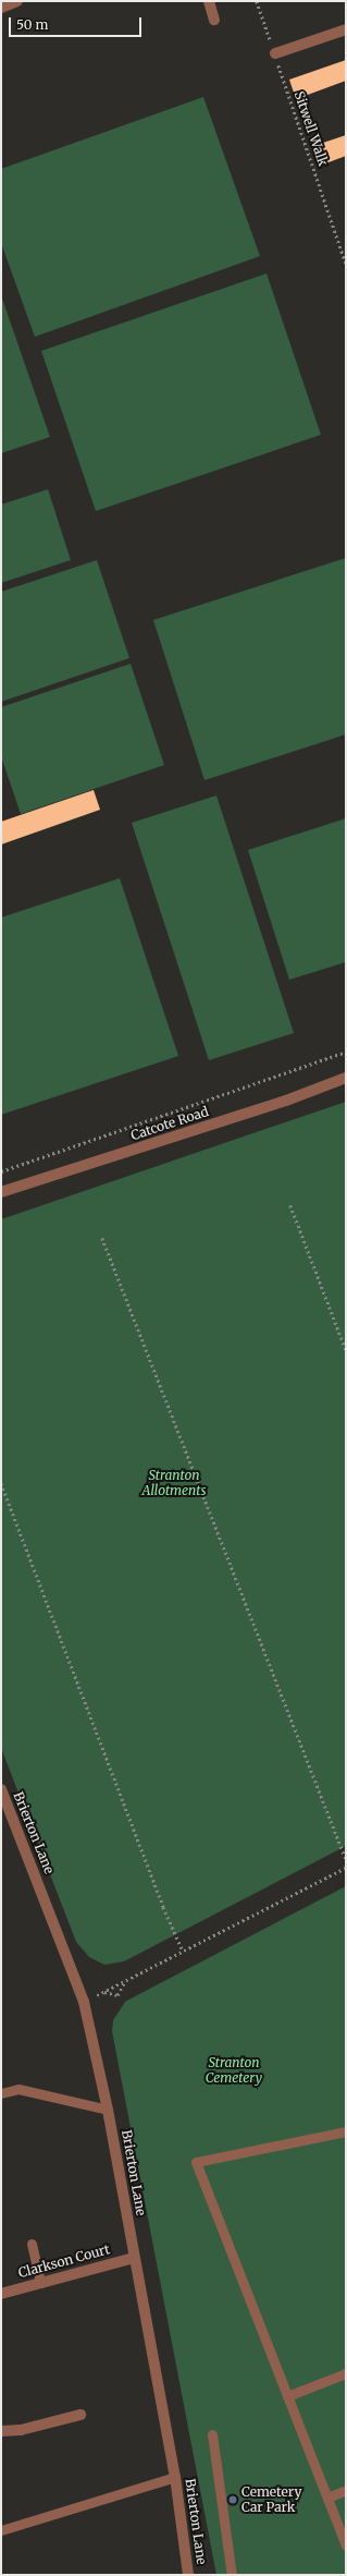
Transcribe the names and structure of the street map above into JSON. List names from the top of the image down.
{
  "streets": {
    "street": ["Catcote Road", "Brierton Lane", "Clarkson Court"],
    "path": ["Sitwell Walk"]
  },
  "crossings": [
    ["Brierton Lane", "Clarkson Court"]
  ],
  "parks": ["Stranton Allotments", "Stranton Cemetery"],
  "places": ["Cemetery Car Park"],
  "scale_bar": "50 m"
}
